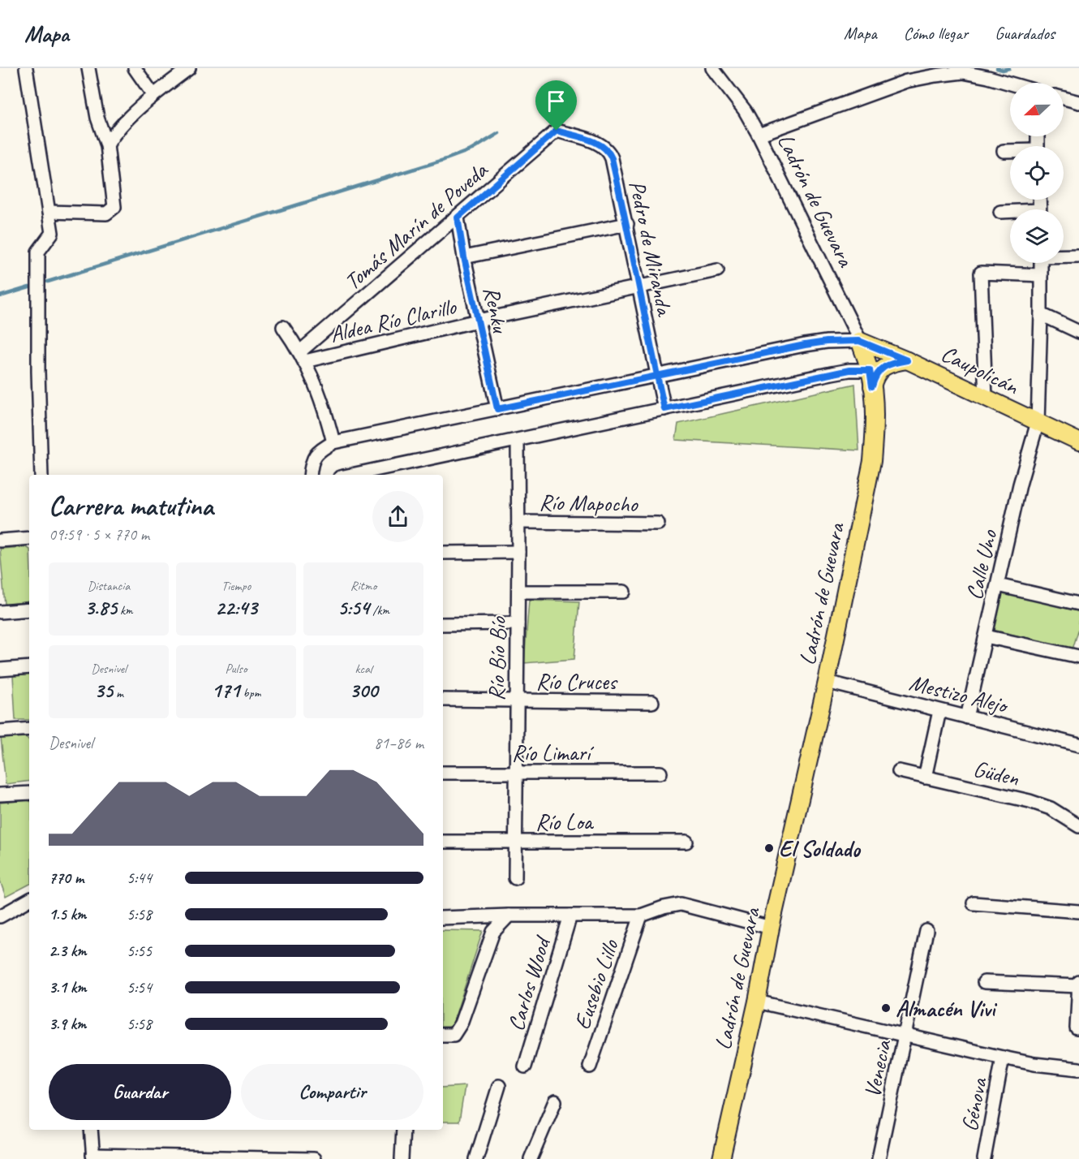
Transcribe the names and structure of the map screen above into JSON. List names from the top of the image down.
{
  "streets": {
    "main road": ["Ladrón de Guevara", "Caupolicán"],
    "street": [
      "Tomás Marín de Poveda",
      "Pedro de Miranda",
      "Renku",
      "Aldea Río Clarillo",
      "Río Mapocho",
      "Calle Uno",
      "Río Bío Bío",
      "Río Cruces",
      "Mestizo Alejo",
      "Río Limarí",
      "Güden",
      "Río Loa",
      "Carlos Wood",
      "Eusebio Lillo",
      "Venecia",
      "Génova"
    ]
  },
  "crossings": [
    ["Ladrón de Guevara", "Caupolicán"],
    ["Ladrón de Guevara", "Mestizo Alejo"],
    ["Tomás Marín de Poveda", "Pedro de Miranda"],
    ["Tomás Marín de Poveda", "Renku"],
    ["Tomás Marín de Poveda", "Aldea Río Clarillo"],
    ["Pedro de Miranda", "Aldea Río Clarillo"],
    ["Renku", "Aldea Río Clarillo"],
    ["Caupolicán", "Calle Uno"],
    ["Río Mapocho", "Río Bío Bío"],
    ["Calle Uno", "Mestizo Alejo"],
    ["Río Bío Bío", "Río Cruces"],
    ["Río Bío Bío", "Río Limarí"],
    ["Río Bío Bío", "Río Loa"]
  ],
  "places": ["El Soldado", "Almacén Vivi"],
  "north": "left",
  "page": {
    "header": "Mapa",
    "nav": ["Mapa", "Cómo llegar", "Guardados"],
    "heading": ["Carrera matutina", "09:59 · 5 × 770 m"],
    "stats": [
      ["Distancia", "3.85 km"],
      ["Tiempo", "22:43"],
      ["Ritmo", "5:54 /km"],
      ["Desnivel", "35 m"],
      ["Pulso", "171 bpm"],
      ["kcal", "300"]
    ],
    "chart": ["Desnivel", "81–86 m"],
    "list": [
      {
        "name": "770 m",
        "note": "5:44"
      },
      {
        "name": "1.5 km",
        "note": "5:58"
      },
      {
        "name": "2.3 km",
        "note": "5:55"
      },
      {
        "name": "3.1 km",
        "note": "5:54"
      },
      {
        "name": "3.9 km",
        "note": "5:58"
      }
    ],
    "buttons": ["Guardar", "Compartir"]
  }
}
